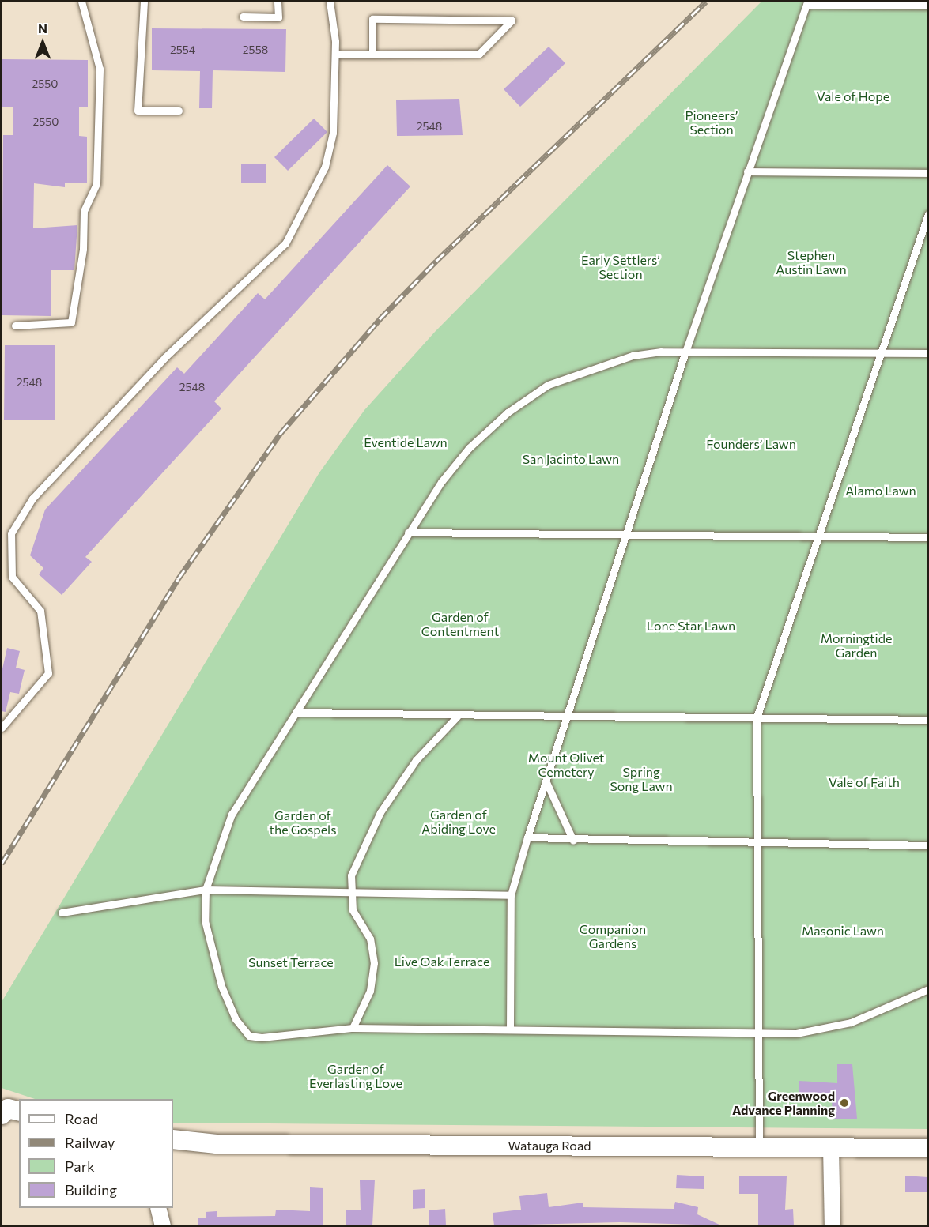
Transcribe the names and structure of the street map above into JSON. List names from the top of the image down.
{
  "streets": {
    "street": ["Watauga Road"]
  },
  "parks": [
    "Vale of Hope",
    "Pioneers’ Section",
    "Stephen Austin Lawn",
    "Early Settlers’ Section",
    "Eventide Lawn",
    "Founders’ Lawn",
    "San Jacinto Lawn",
    "Alamo Lawn",
    "Garden of Contentment",
    "Lone Star Lawn",
    "Morningtide Garden",
    "Mount Olivet Cemetery",
    "Spring Song Lawn",
    "Vale of Faith",
    "Garden of Abiding Love",
    "Garden of the Gospels",
    "Companion Gardens",
    "Masonic Lawn",
    "Live Oak Terrace",
    "Sunset Terrace",
    "Garden of Everlasting Love"
  ],
  "places": ["Greenwood Advance Planning"],
  "house_numbers": [
    "2554",
    "2558",
    "2550",
    "2550",
    "2548",
    "2548",
    "2548"
  ],
  "legend": [
    "Road",
    "Railway",
    "Park",
    "Building"
  ],
  "north": "top"
}
